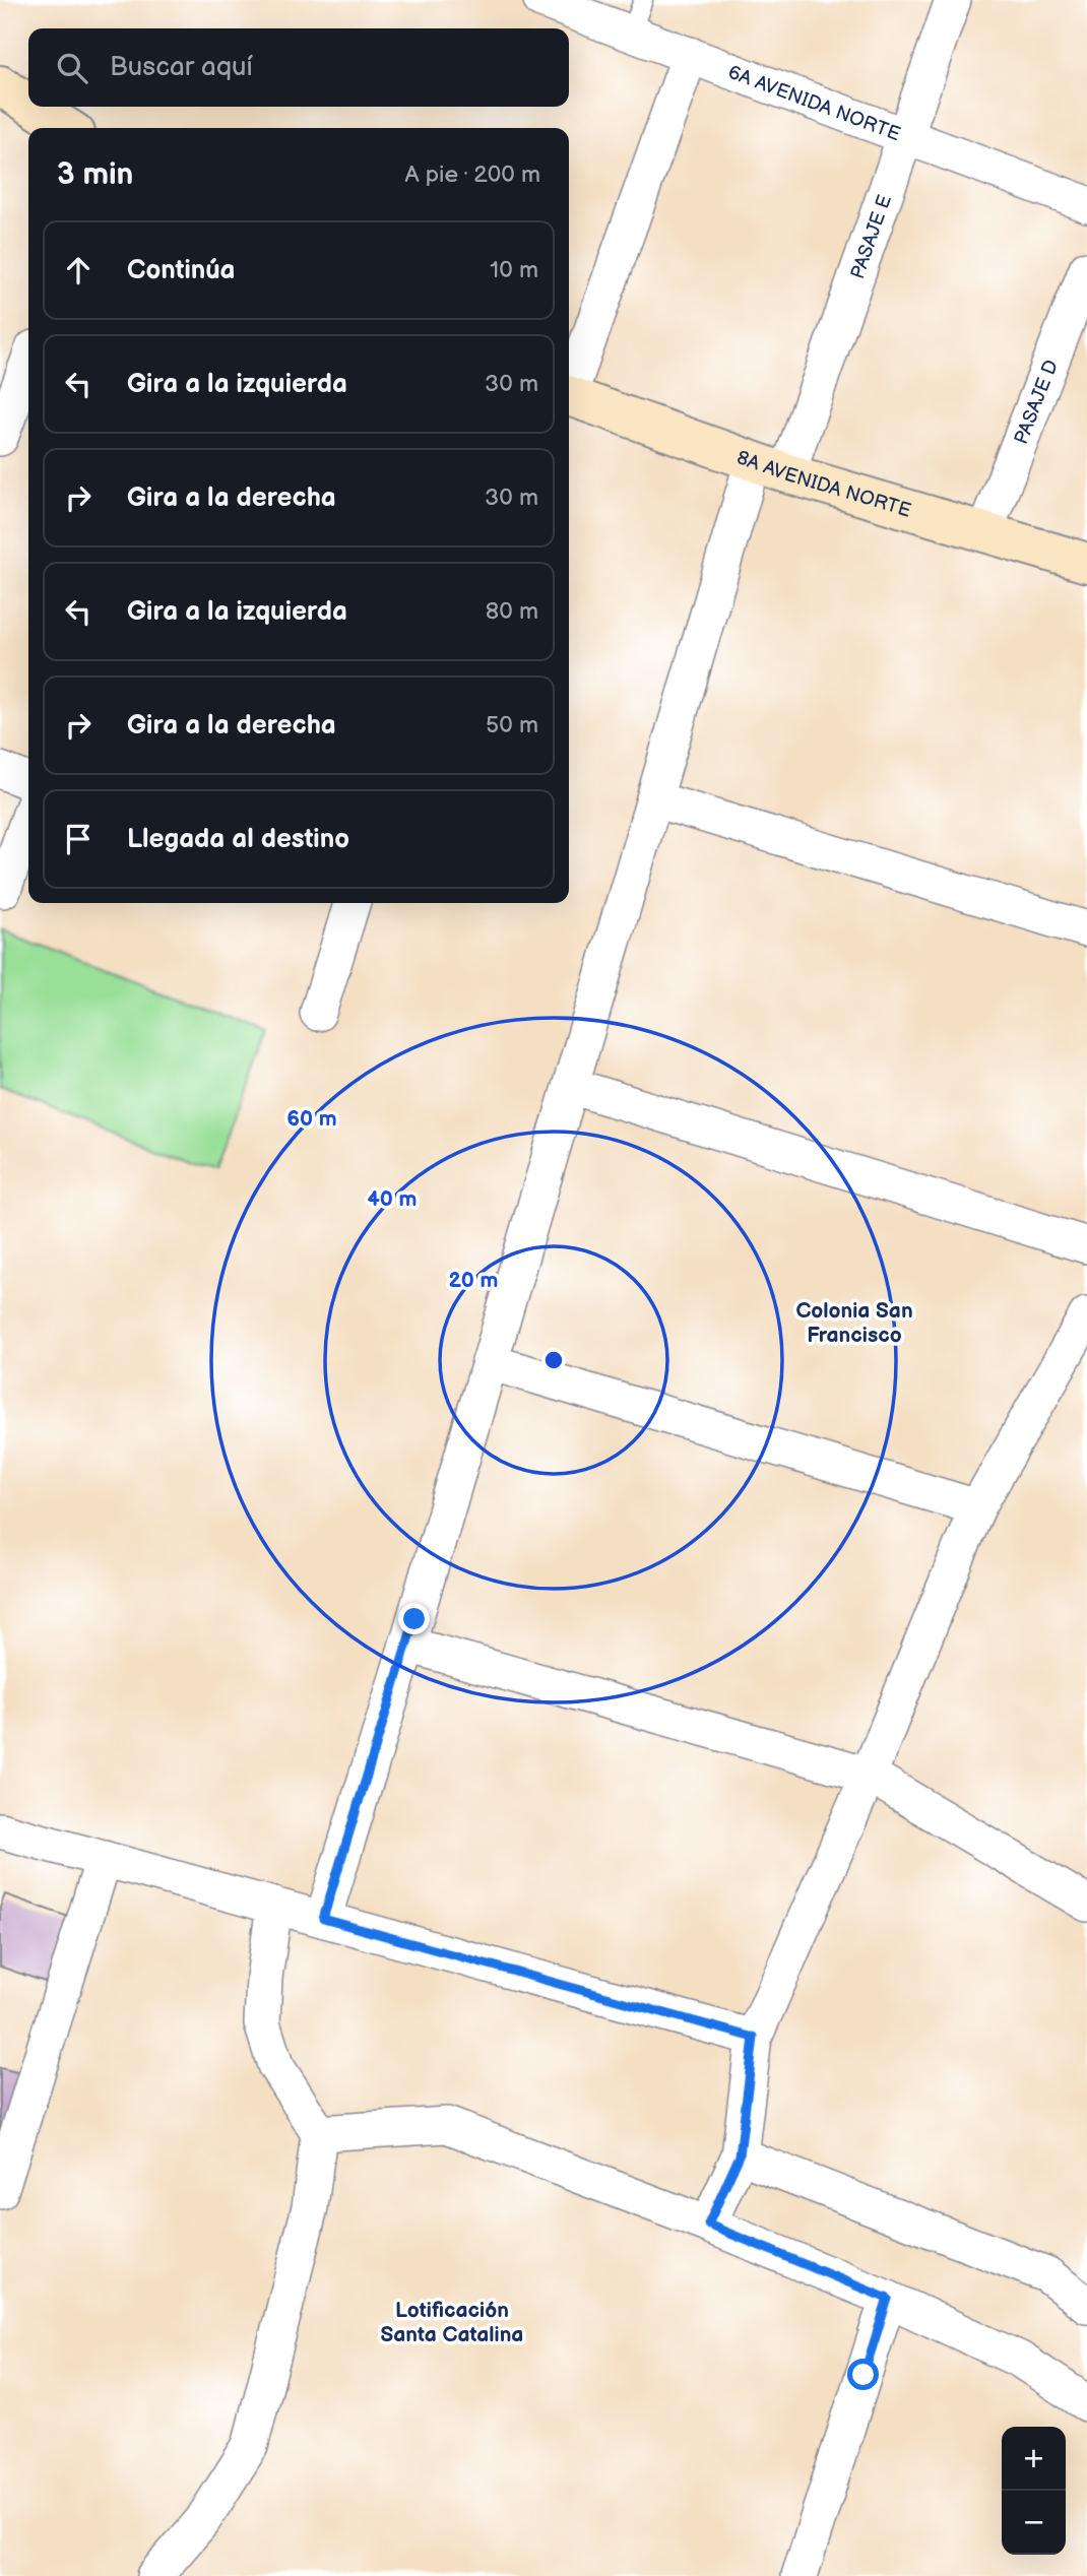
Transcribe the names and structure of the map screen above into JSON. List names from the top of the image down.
{
  "streets": {
    "street": [
      "6A AVENIDA NORTE",
      "PASAJE E",
      "PASAJE D",
      "8A AVENIDA NORTE"
    ]
  },
  "crossings": [
    ["6A AVENIDA NORTE", "PASAJE E"],
    ["PASAJE E", "8A AVENIDA NORTE"],
    ["PASAJE D", "8A AVENIDA NORTE"]
  ],
  "districts": ["Colonia San Francisco", "Lotificación Santa Catalina"],
  "page": {
    "search": "Buscar aquí",
    "heading": ["3 min", "A pie · 200 m"],
    "list": [
      ["Continúa", "10 m"],
      ["Gira a la izquierda", "30 m"],
      ["Gira a la derecha", "30 m"],
      ["Gira a la izquierda", "80 m"],
      ["Gira a la derecha", "50 m"],
      "Llegada al destino"
    ],
    "map_buttons": ["+", "−"]
  },
  "rings": ["60 m", "40 m", "20 m"]
}
